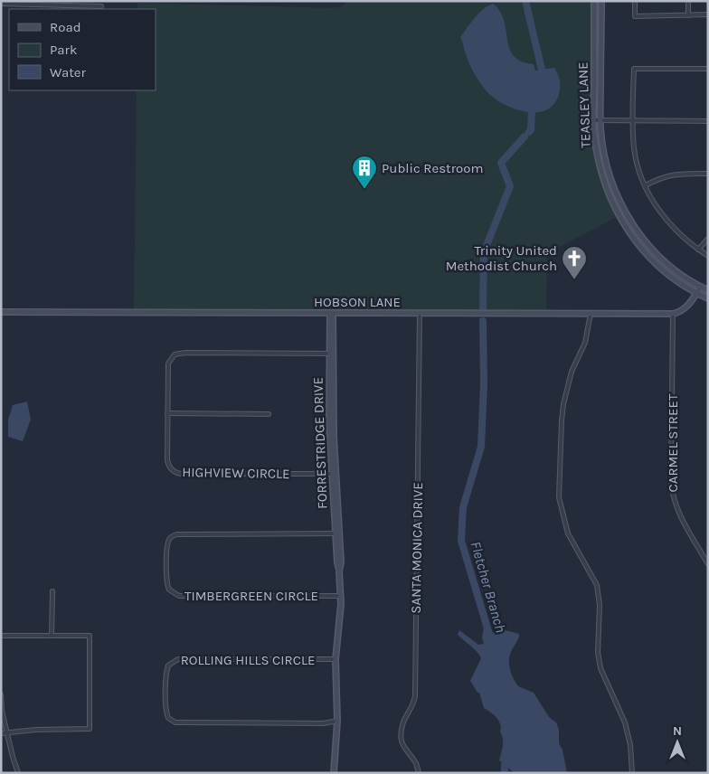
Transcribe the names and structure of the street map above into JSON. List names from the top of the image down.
{
  "streets": {
    "street": [
      "TEASLEY LANE",
      "HOBSON LANE",
      "FORRESTRIDGE DRIVE",
      "CARMEL STREET",
      "HIGHVIEW CIRCLE",
      "SANTA MONICA DRIVE",
      "TIMBERGREEN CIRCLE",
      "ROLLING HILLS CIRCLE"
    ]
  },
  "crossings": [
    ["HOBSON LANE", "FORRESTRIDGE DRIVE"],
    ["HOBSON LANE", "CARMEL STREET"],
    ["HOBSON LANE", "SANTA MONICA DRIVE"],
    ["FORRESTRIDGE DRIVE", "HIGHVIEW CIRCLE"],
    ["FORRESTRIDGE DRIVE", "TIMBERGREEN CIRCLE"],
    ["FORRESTRIDGE DRIVE", "ROLLING HILLS CIRCLE"]
  ],
  "water": ["Fletcher Branch"],
  "places": {
    "building": ["Public Restroom"],
    "church": ["Trinity United Methodist Church"]
  },
  "legend": ["Road", "Park", "Water"],
  "north": "top"
}
